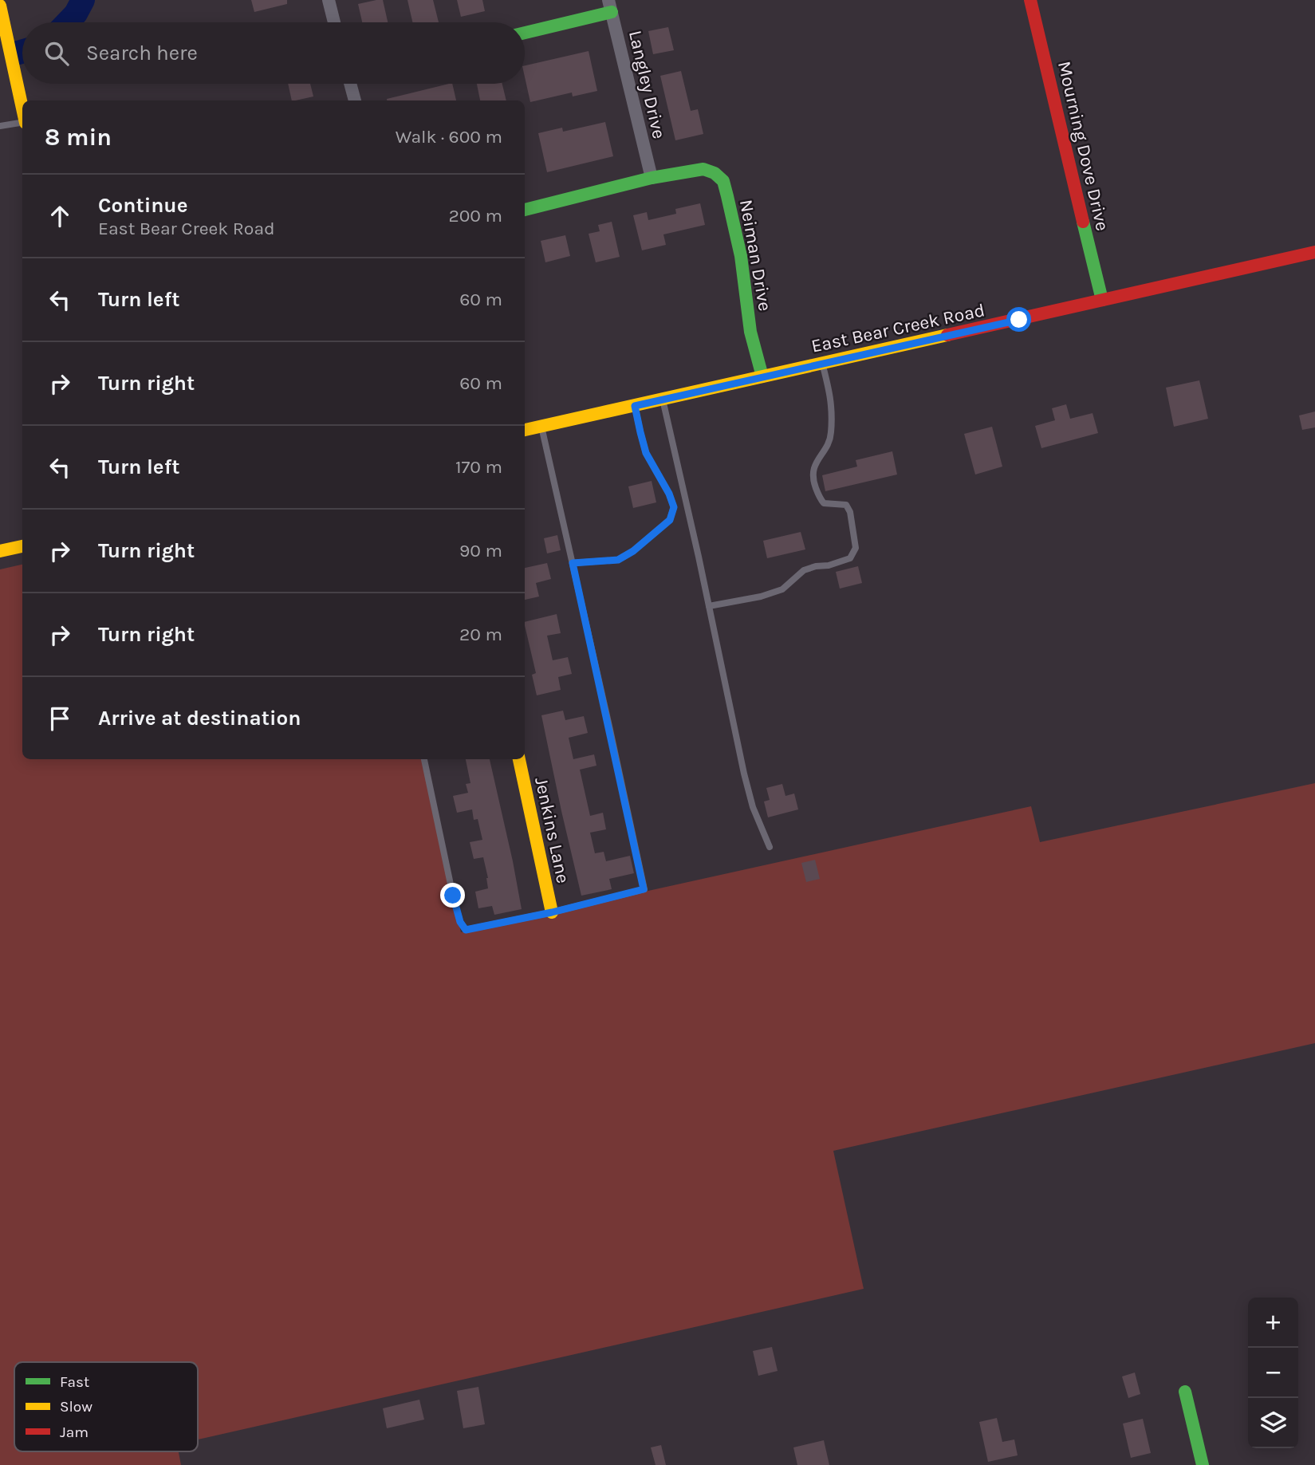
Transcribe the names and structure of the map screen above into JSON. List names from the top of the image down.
{
  "streets": {
    "street": [
      "Langley Drive",
      "Mourning Dove Drive",
      "Neiman Drive",
      "East Bear Creek Road",
      "Jenkins Lane"
    ]
  },
  "crossings": [
    ["Langley Drive", "Neiman Drive"],
    ["Mourning Dove Drive", "East Bear Creek Road"],
    ["Neiman Drive", "East Bear Creek Road"]
  ],
  "legend": ["Fast", "Slow", "Jam"],
  "page": {
    "search": "Search here",
    "heading": ["8 min", "Walk · 600 m"],
    "list": [
      ["Continue", "East Bear Creek Road", "200 m"],
      ["Turn left", "60 m"],
      ["Turn right", "60 m"],
      ["Turn left", "170 m"],
      ["Turn right", "90 m"],
      ["Turn right", "20 m"],
      "Arrive at destination"
    ],
    "map_buttons": ["+", "−"]
  }
}
